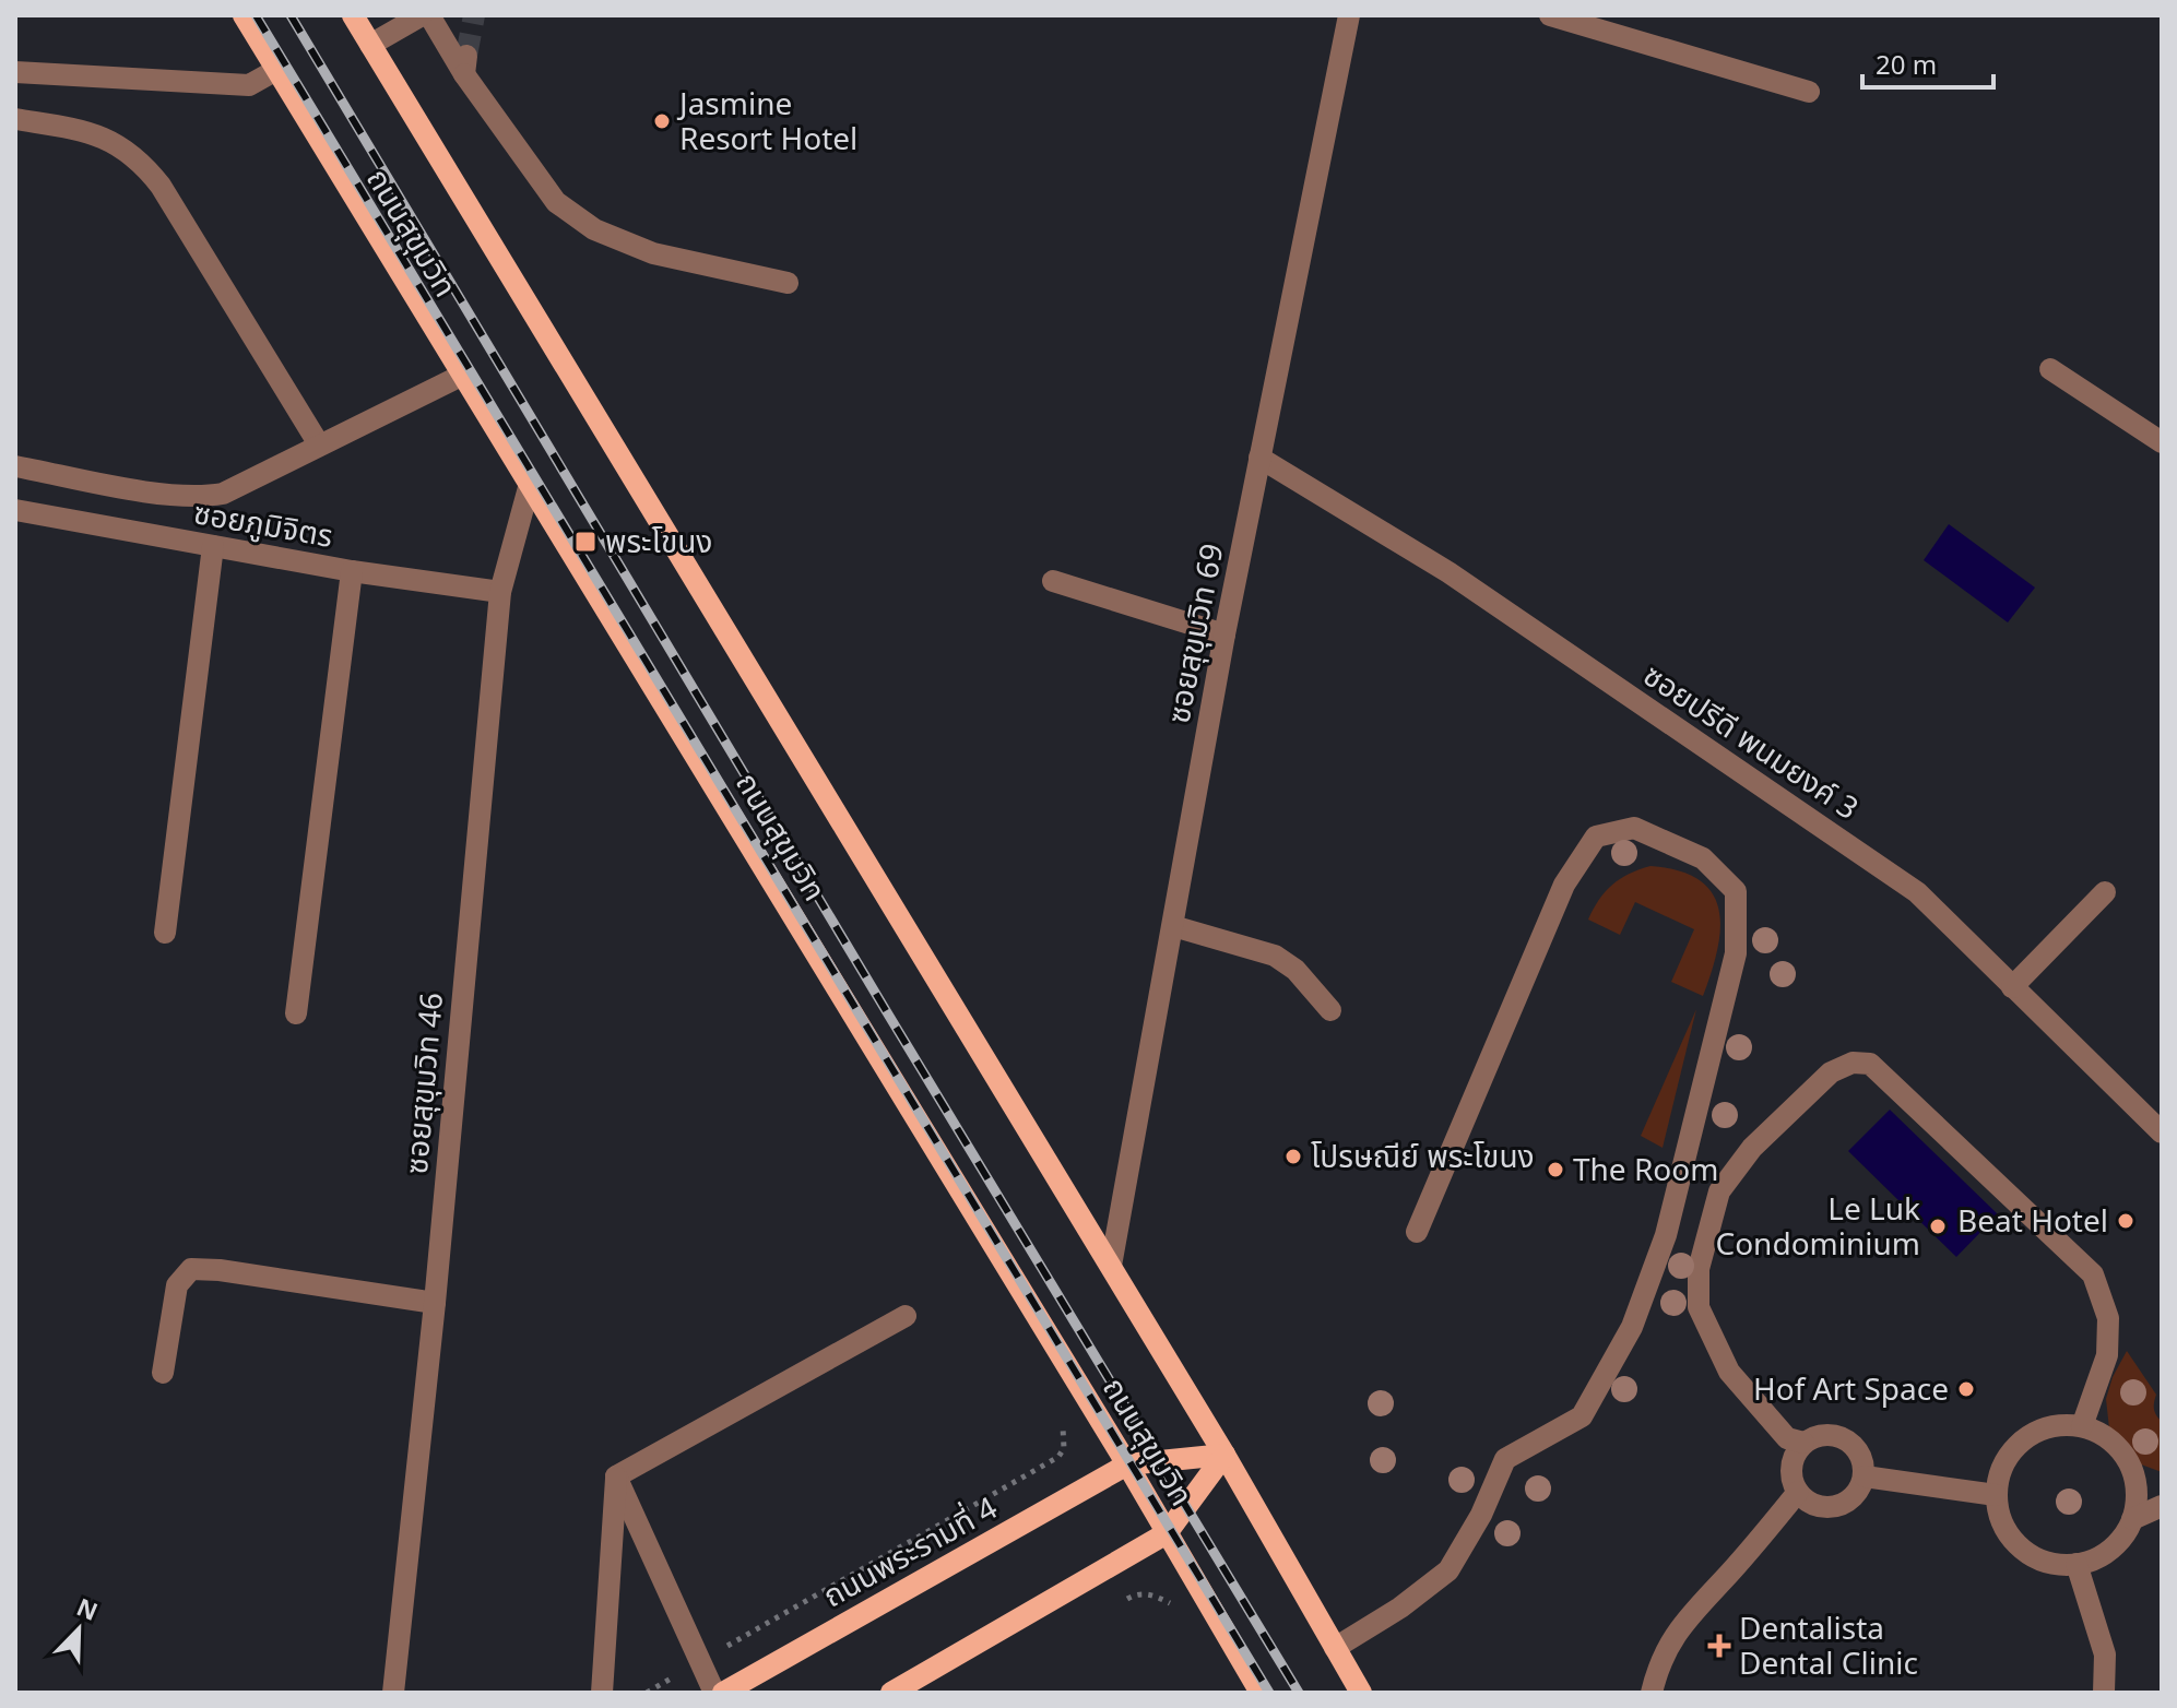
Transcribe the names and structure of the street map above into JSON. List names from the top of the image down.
{
  "streets": {
    "main road": ["ถนนสุขุมวิท", "ถนนพระรามที่ 4"],
    "street": [
      "ซอยภูมิจิตร",
      "ซอยสุขุมวิท 69",
      "ซอยปรีดี พนมยงค์ 3",
      "ซอยสุขุมวิท 46"
    ]
  },
  "crossings": [
    ["ถนนสุขุมวิท", "ซอยสุขุมวิท 69"],
    ["ถนนสุขุมวิท", "ซอยสุขุมวิท 46"],
    ["ถนนสุขุมวิท", "ถนนพระรามที่ 4"],
    ["ซอยภูมิจิตร", "ซอยสุขุมวิท 46"],
    ["ซอยสุขุมวิท 69", "ซอยปรีดี พนมยงค์ 3"]
  ],
  "places": {
    "other": [
      "Jasmine Resort Hotel",
      "โปรษณีย์ พระโขนง",
      "The Room",
      "Beat Hotel",
      "Le Luk Condominium",
      "Hof Art Space"
    ],
    "transit": ["พระโขนง"],
    "health": ["Dentalista Dental Clinic"]
  },
  "scale_bar": "20 m",
  "north": "top right"
}
